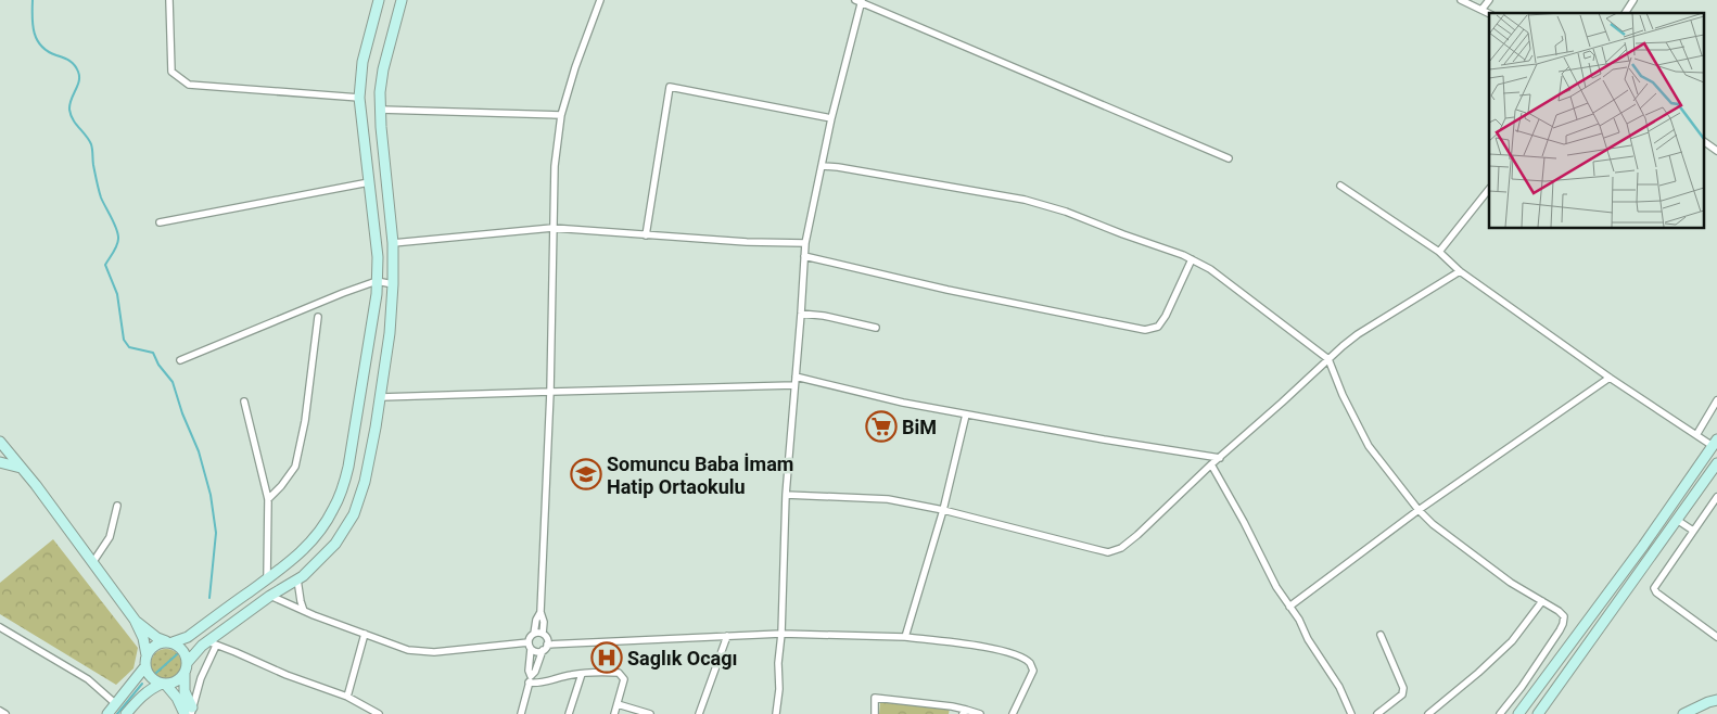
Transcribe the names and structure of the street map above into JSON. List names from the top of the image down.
{
  "places": {
    "supermarket": ["BiM"],
    "school or university": ["Somuncu Baba İmam Hatip Ortaokulu"],
    "hospital": ["Saglık Ocagı"]
  }
}
